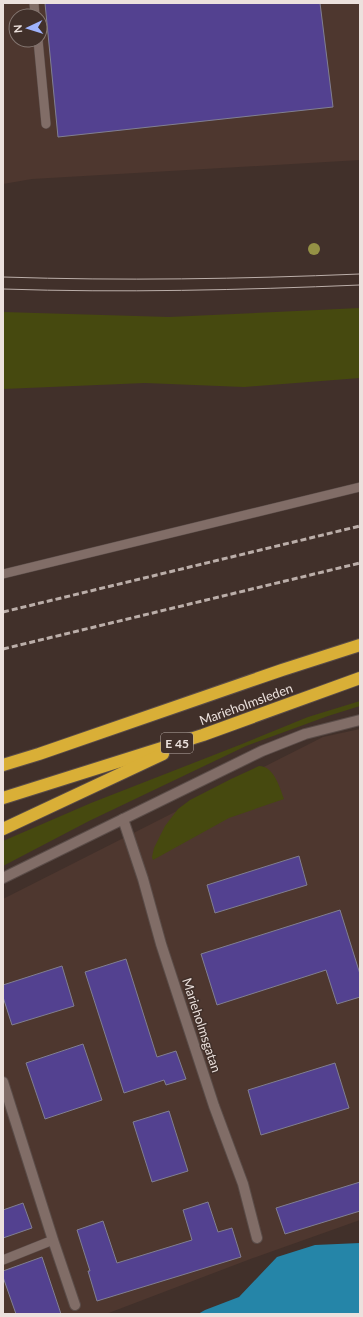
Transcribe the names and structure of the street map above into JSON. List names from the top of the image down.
{
  "streets": {
    "highway": ["Marieholmsleden", "E 45"],
    "street": ["Marieholmsgatan"]
  },
  "north": "left"
}
